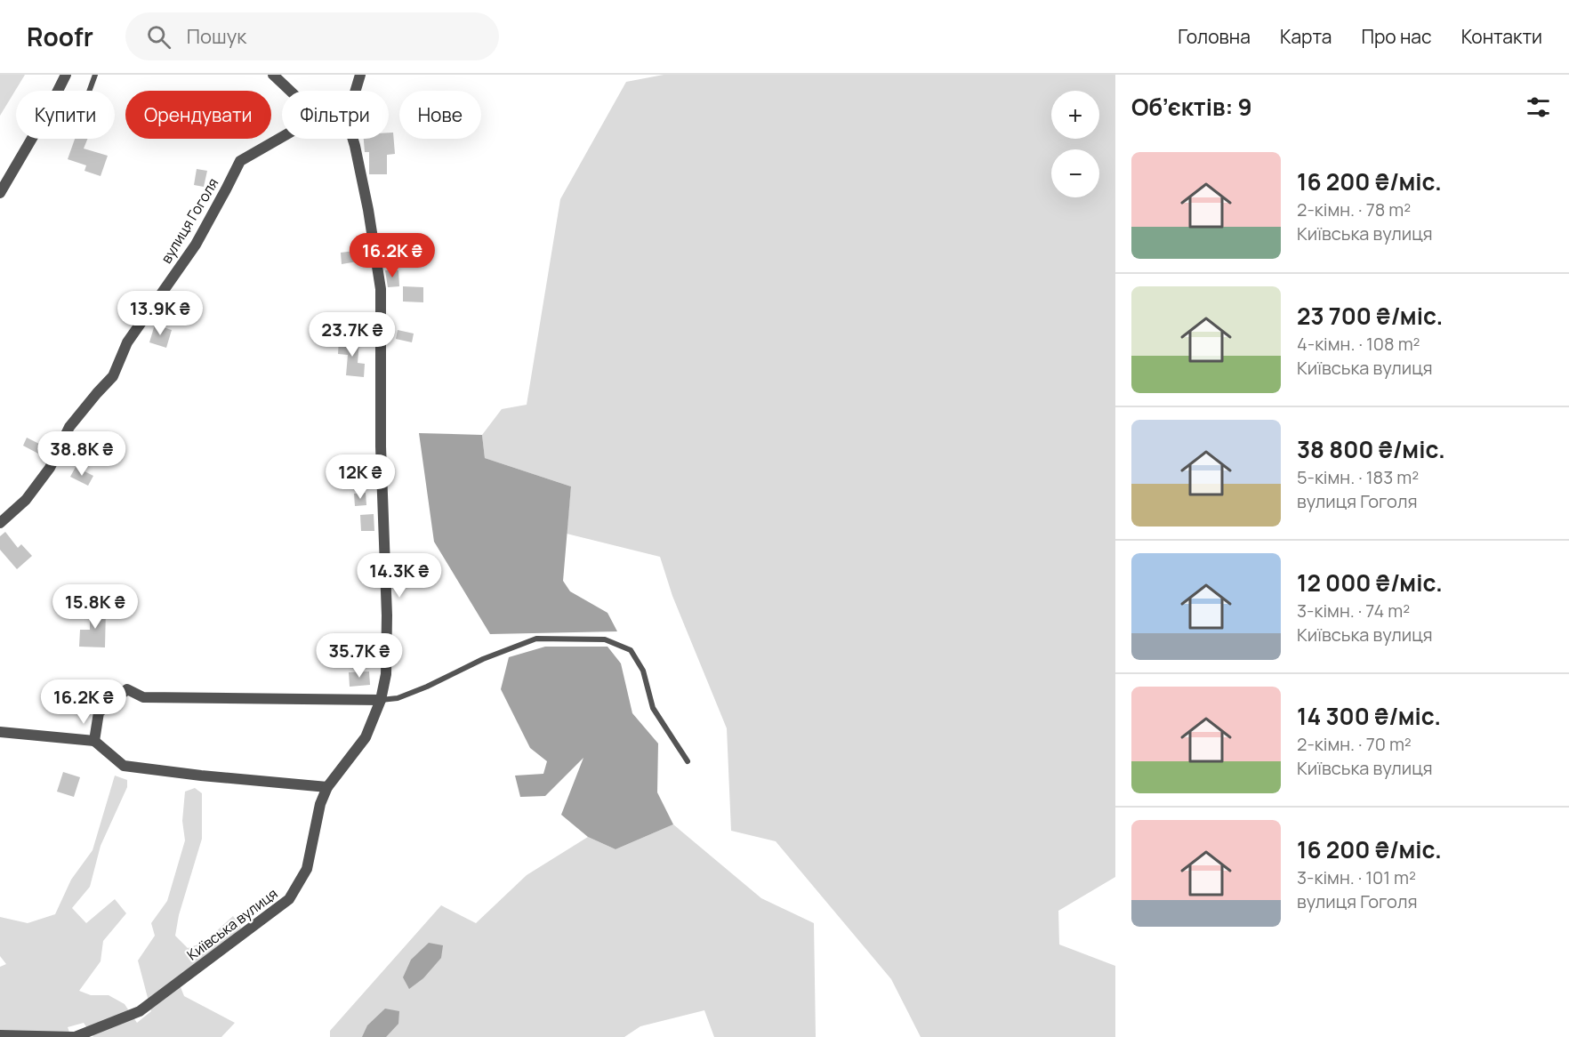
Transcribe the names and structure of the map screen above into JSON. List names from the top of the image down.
{
  "streets": {
    "street": ["вулиця Гоголя", "Київська вулиця"]
  },
  "page": {
    "header": "Roofr",
    "search": "Пошук",
    "nav": [
      "Головна",
      "Карта",
      "Про нас",
      "Контакти"
    ],
    "heading": "Об’єктів: 9",
    "map_buttons": ["+", "−"],
    "chip": [
      "Купити",
      "Орендувати",
      "Фільтри",
      "Нове"
    ],
    "list": [
      {
        "name": "16 200 ₴/міс.",
        "note": "2-кімн. · 78 m² · Київська вулиця"
      },
      {
        "name": "23 700 ₴/міс.",
        "note": "4-кімн. · 108 m² · Київська вулиця"
      },
      {
        "name": "38 800 ₴/міс.",
        "note": "5-кімн. · 183 m² · вулиця Гоголя"
      },
      {
        "name": "12 000 ₴/міс.",
        "note": "3-кімн. · 74 m² · Київська вулиця"
      },
      {
        "name": "14 300 ₴/міс.",
        "note": "2-кімн. · 70 m² · Київська вулиця"
      },
      {
        "name": "16 200 ₴/міс.",
        "note": "3-кімн. · 101 m² · вулиця Гоголя"
      }
    ],
    "price": [
      "16.2K ₴",
      "13.9K ₴",
      "23.7K ₴",
      "38.8K ₴",
      "12K ₴",
      "14.3K ₴",
      "15.8K ₴",
      "35.7K ₴",
      "16.2K ₴"
    ]
  }
}
